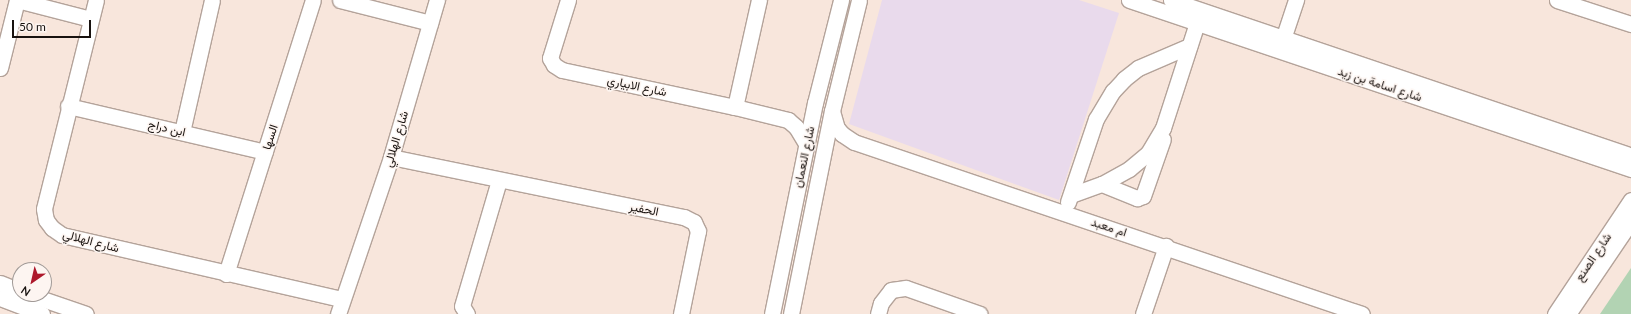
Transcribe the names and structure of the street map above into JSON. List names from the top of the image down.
{
  "streets": {
    "street": [
      "شارع اسامة بن زيد",
      "شارع الابياري",
      "ابن دراج",
      "السها",
      "شارع الهلالي",
      "شارع النعمان",
      "الحفير",
      "ام معبد",
      "شارع الصنع"
    ]
  },
  "crossings": [
    ["ابن دراج", "السها"],
    ["ابن دراج", "شارع الهلالي"],
    ["السها", "شارع الهلالي"],
    ["شارع الهلالي", "الحفير"],
    ["شارع النعمان", "ام معبد"]
  ],
  "scale_bar": "50 m",
  "north": "bottom left"
}
